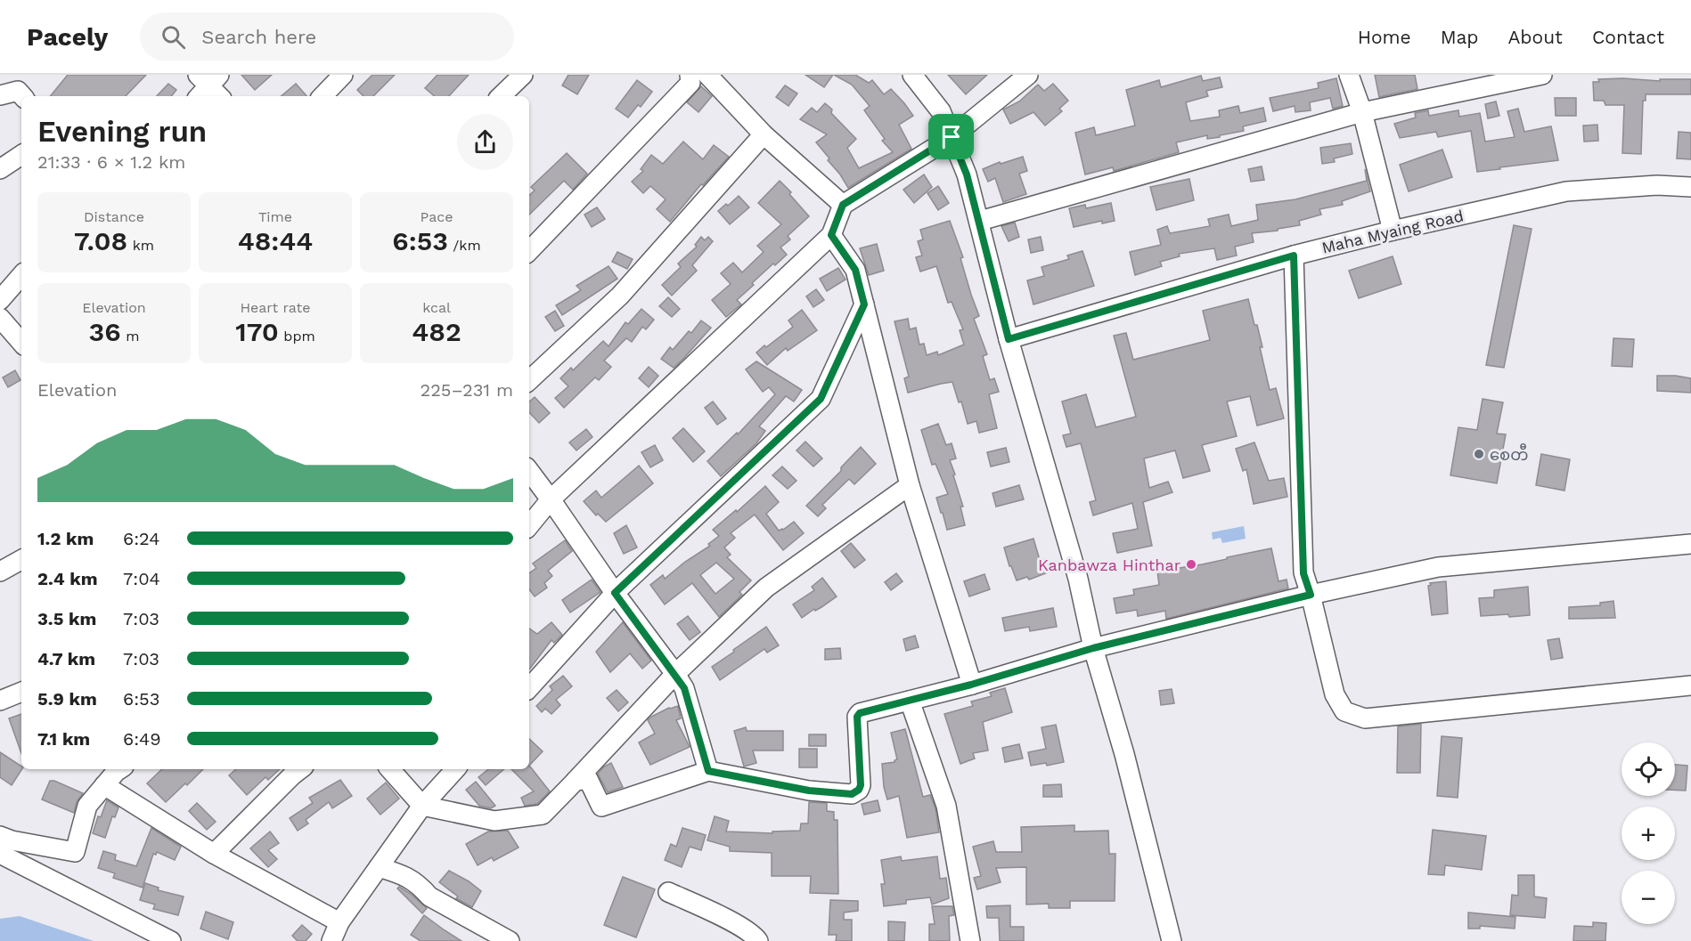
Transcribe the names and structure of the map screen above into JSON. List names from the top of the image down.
{
  "streets": {
    "street": ["Maha Myaing Road"]
  },
  "places": ["စေတီ", "Kanbawza Hinthar"],
  "page": {
    "header": "Pacely",
    "search": "Search here",
    "nav": [
      "Home",
      "Map",
      "About",
      "Contact"
    ],
    "heading": ["Evening run", "21:33 · 6 × 1.2 km"],
    "stats": [
      ["Distance", "7.08 km"],
      ["Time", "48:44"],
      ["Pace", "6:53 /km"],
      ["Elevation", "36 m"],
      ["Heart rate", "170 bpm"],
      ["kcal", "482"]
    ],
    "chart": ["Elevation", "225–231 m"],
    "list": [
      {
        "name": "1.2 km",
        "note": "6:24"
      },
      {
        "name": "2.4 km",
        "note": "7:04"
      },
      {
        "name": "3.5 km",
        "note": "7:03"
      },
      {
        "name": "4.7 km",
        "note": "7:03"
      },
      {
        "name": "5.9 km",
        "note": "6:53"
      },
      {
        "name": "7.1 km",
        "note": "6:49"
      }
    ],
    "map_buttons": ["+", "−"]
  }
}
